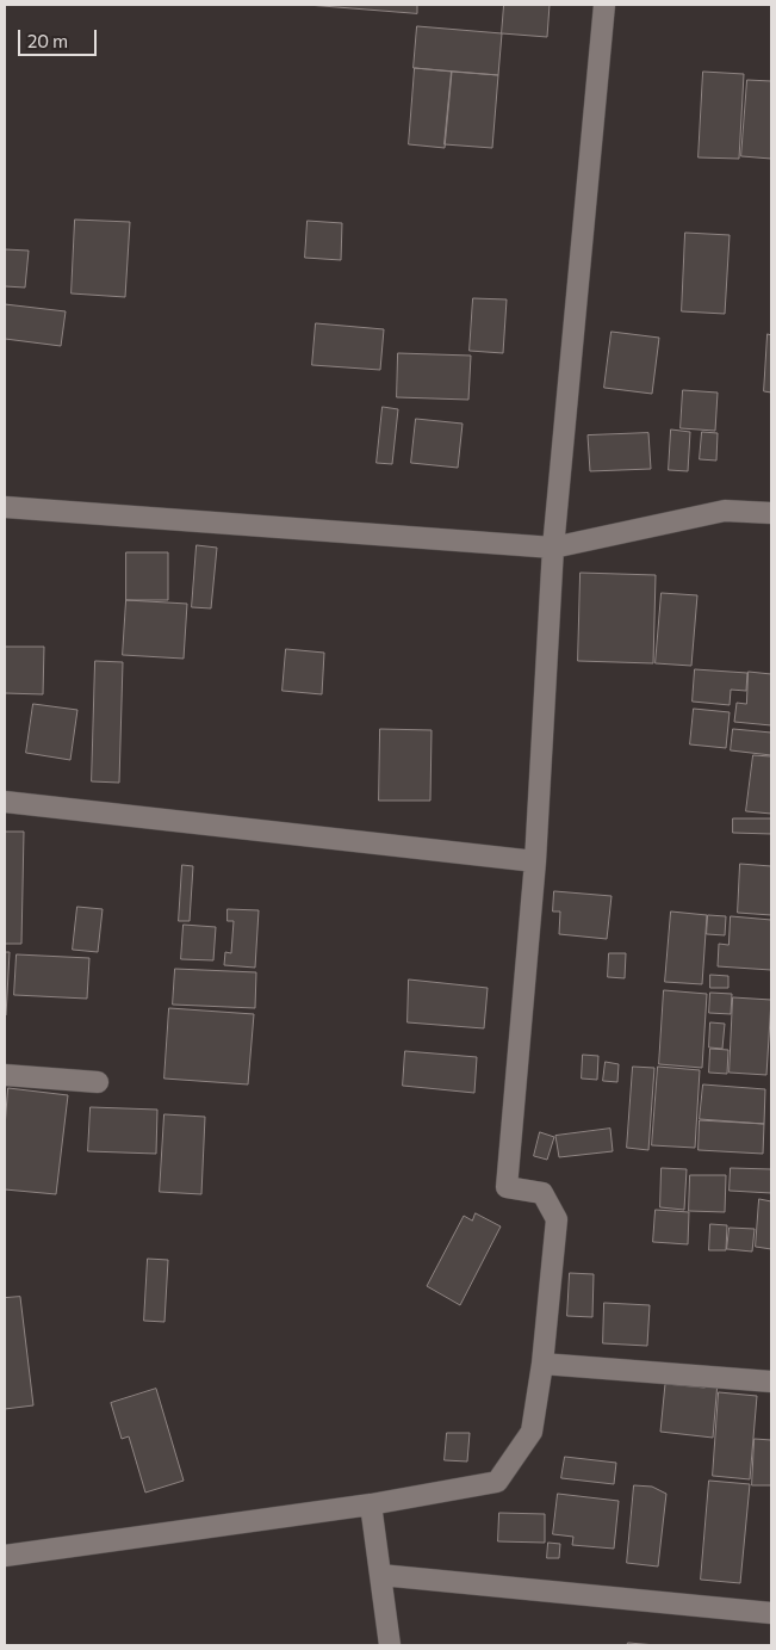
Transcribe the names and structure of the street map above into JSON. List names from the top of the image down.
{
  "scale_bar": "20 m"
}
